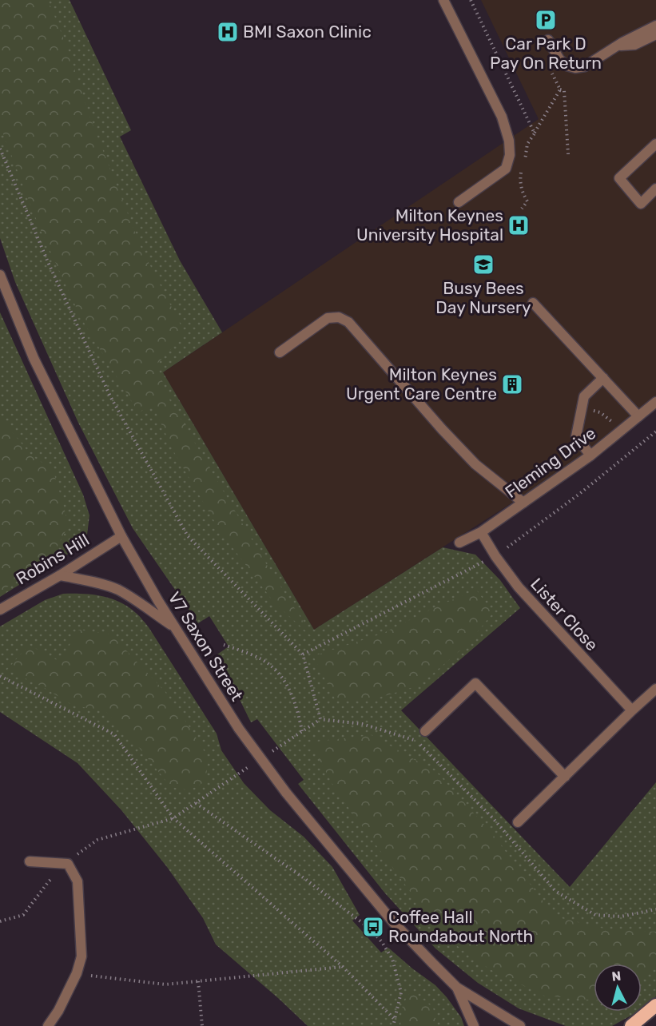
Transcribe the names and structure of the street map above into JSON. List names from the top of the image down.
{
  "streets": {
    "street": [
      "Fleming Drive",
      "Robins Hill",
      "Lister Close",
      "V7 Saxon Street"
    ]
  },
  "crossings": [
    ["Fleming Drive", "Lister Close"],
    ["Robins Hill", "V7 Saxon Street"]
  ],
  "places": {
    "parking": ["Car Park D Pay On Return"],
    "hospital": ["BMI Saxon Clinic", "Milton Keynes University Hospital"],
    "school or university": ["Busy Bees Day Nursery"],
    "building": ["Milton Keynes Urgent Care Centre"],
    "bus stop": ["Coffee Hall Roundabout North"]
  },
  "north": "top"
}
